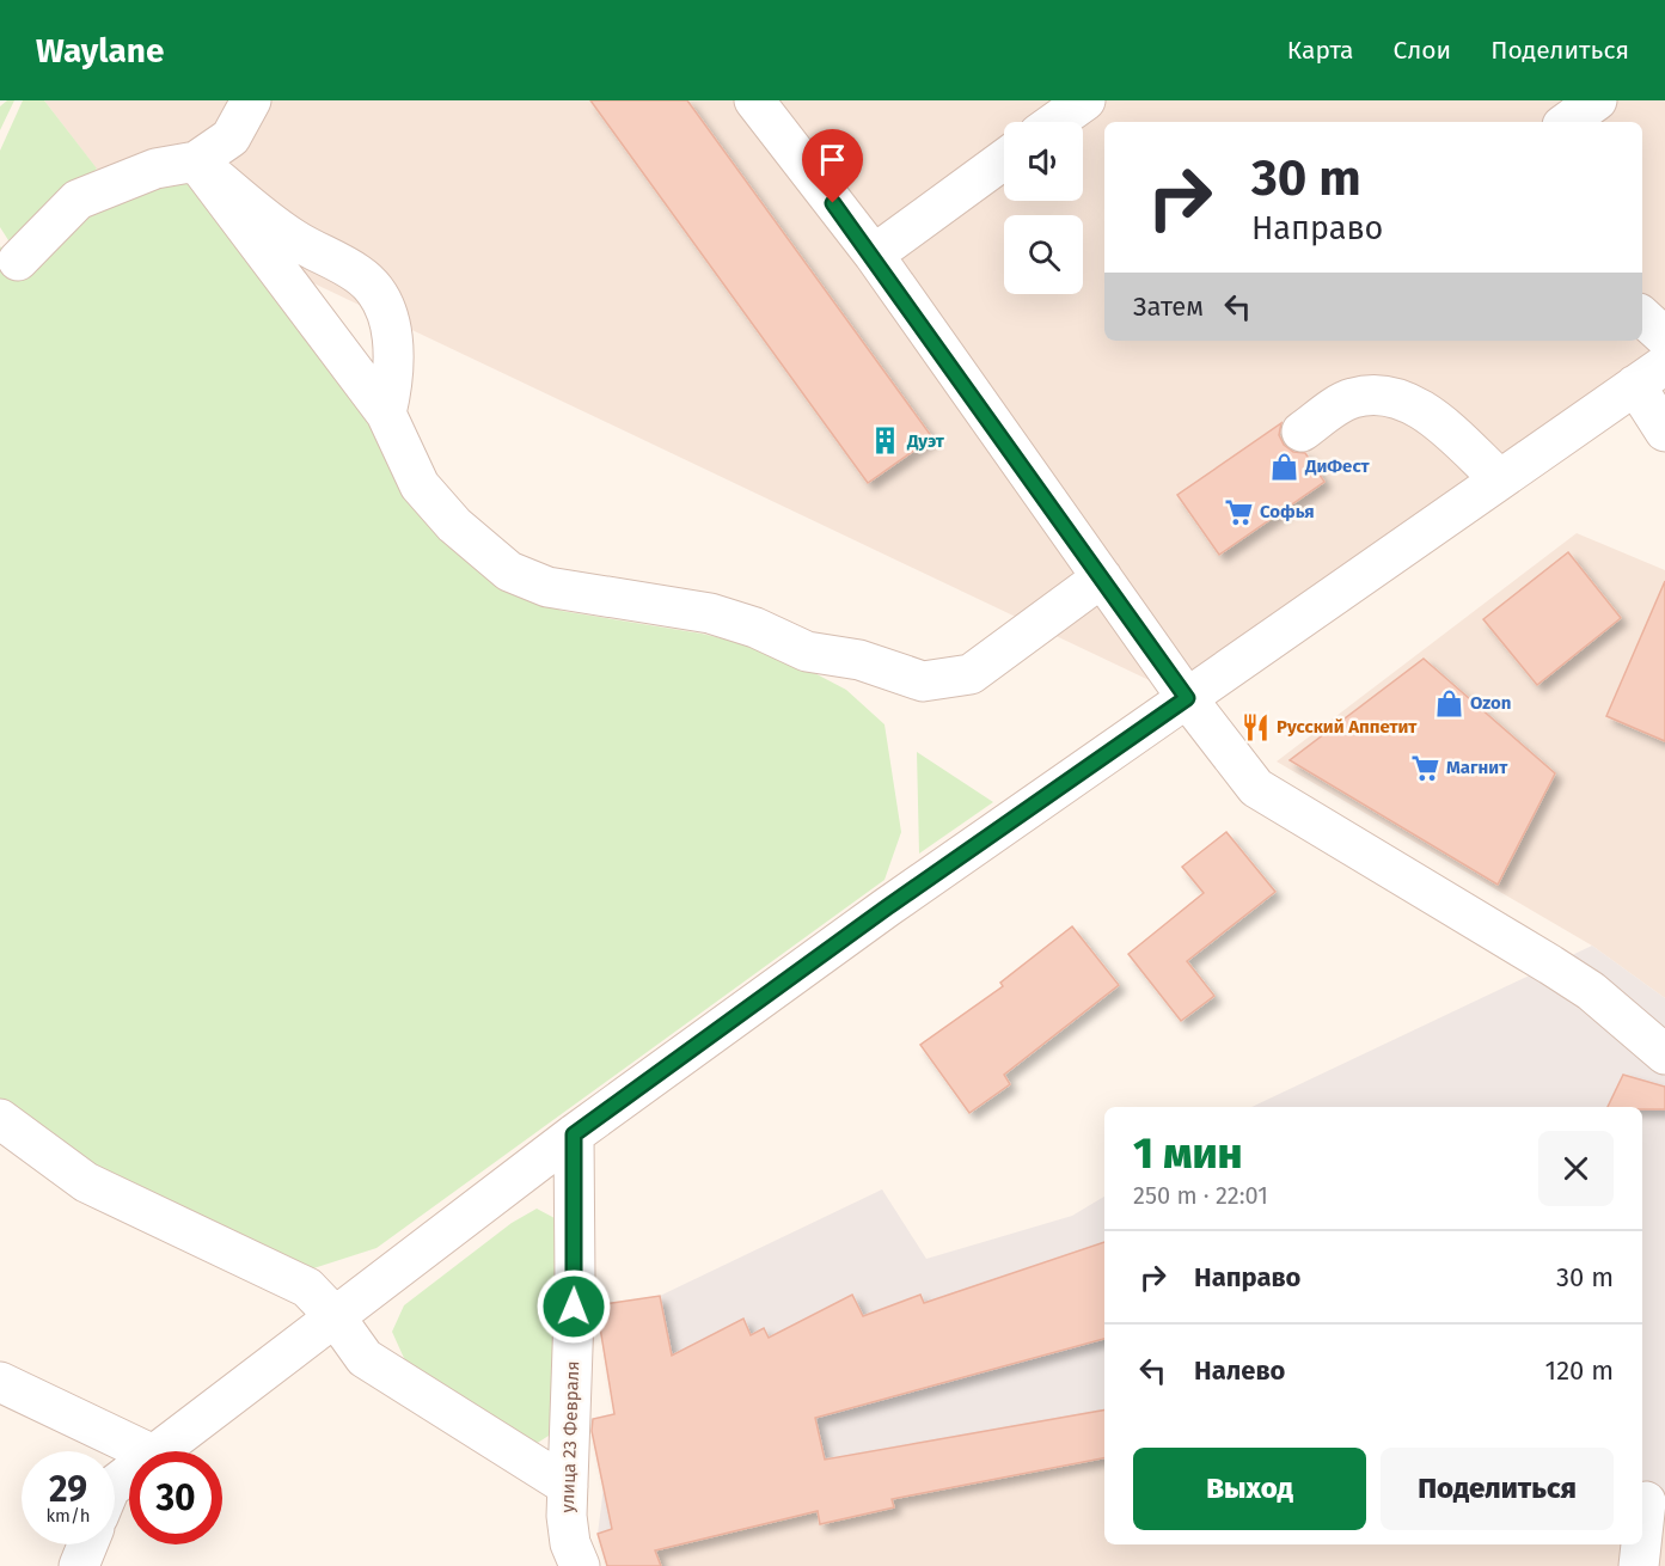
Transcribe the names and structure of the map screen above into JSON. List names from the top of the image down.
{
  "streets": {
    "street": ["улица 23 Февраля"]
  },
  "places": {
    "building": ["Дуэт"],
    "shop": ["ДиФест", "Ozon"],
    "supermarket": ["Софья", "Магнит"],
    "restaurant": ["Русский Аппетит"]
  },
  "page": {
    "header": "Waylane",
    "nav": ["Карта", "Слои", "Поделиться"],
    "turn": ["30 m", "Направо"],
    "then": "Затем",
    "heading": ["1 мин", "250 m · 22:01"],
    "list": [
      {
        "name": "Направо",
        "value": "30 m"
      },
      {
        "name": "Налево",
        "value": "120 m"
      }
    ],
    "buttons": ["Выход", "Поделиться"],
    "speed": "29 km/h",
    "limit": "30"
  }
}
